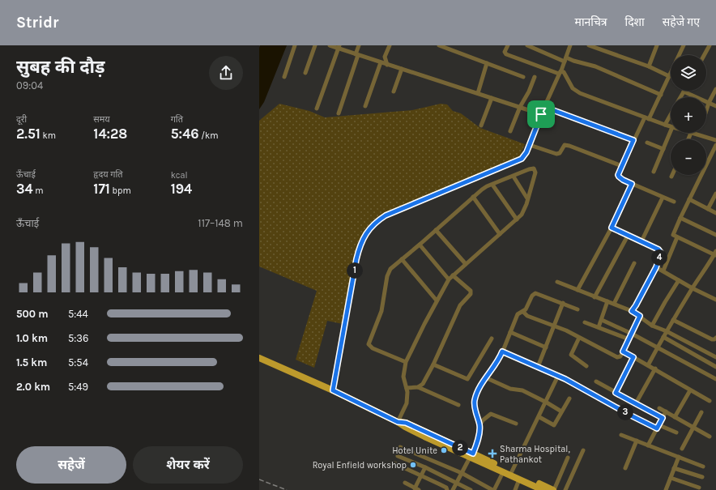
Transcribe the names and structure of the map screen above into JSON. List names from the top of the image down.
{
  "places": {
    "other": ["Hotel Unite", "Royal Enfield workshop"],
    "health": ["Sharma Hospital, Pathankot"]
  },
  "page": {
    "header": "Stridr",
    "nav": ["मानचित्र", "दिशा", "सहेजे गए"],
    "heading": ["सुबह की दौड़", "09:04"],
    "map_buttons": ["+", "−"],
    "stats": [
      ["दूरी", "2.51 km"],
      ["समय", "14:28"],
      ["गति", "5:46 /km"],
      ["ऊँचाई", "34 m"],
      ["हृदय गति", "171 bpm"],
      ["kcal", "194"]
    ],
    "chart": ["ऊँचाई", "117–148 m"],
    "pins": [
      "4",
      "1",
      "3",
      "2"
    ],
    "list": [
      {
        "name": "500 m",
        "note": "5:44"
      },
      {
        "name": "1.0 km",
        "note": "5:36"
      },
      {
        "name": "1.5 km",
        "note": "5:54"
      },
      {
        "name": "2.0 km",
        "note": "5:49"
      }
    ],
    "buttons": ["सहेजें", "शेयर करें"]
  }
}
